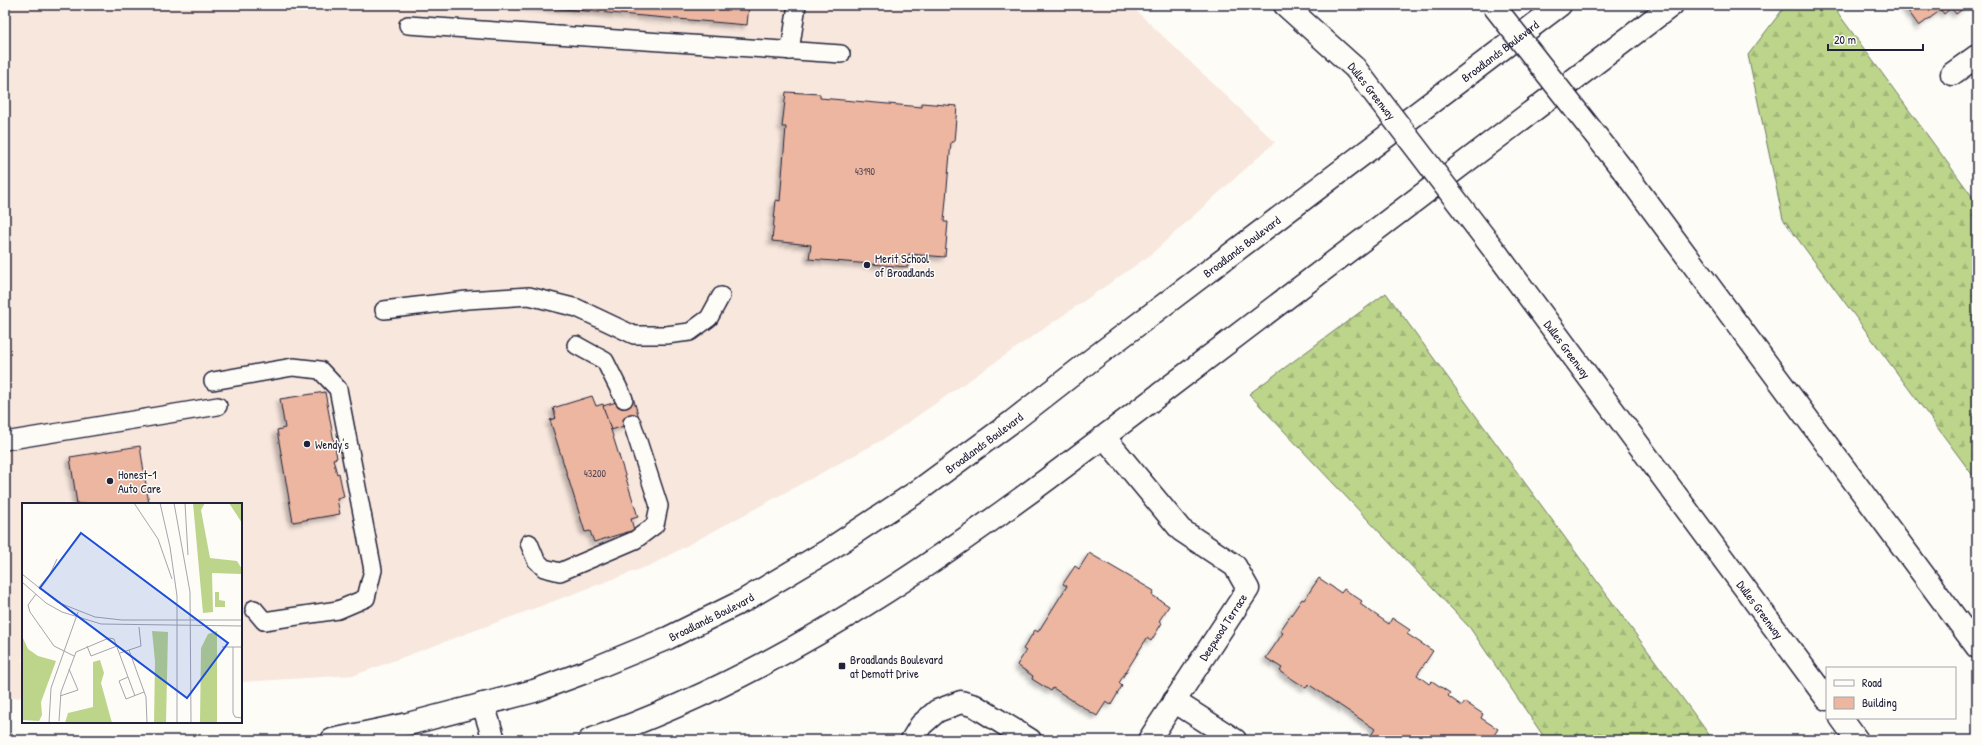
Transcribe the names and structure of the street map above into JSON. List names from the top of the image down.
{
  "streets": {
    "main road": ["Broadlands Boulevard", "Dulles Greenway", "Deepwood Terrace"]
  },
  "places": {
    "other": ["Merit School of Broadlands", "Wendy's", "Honest-1 Auto Care"],
    "transit": ["Broadlands Boulevard at Demott Drive"]
  },
  "house_numbers": ["43190", "43200"],
  "legend": ["Road", "Building"],
  "scale_bar": "20 m"
}
